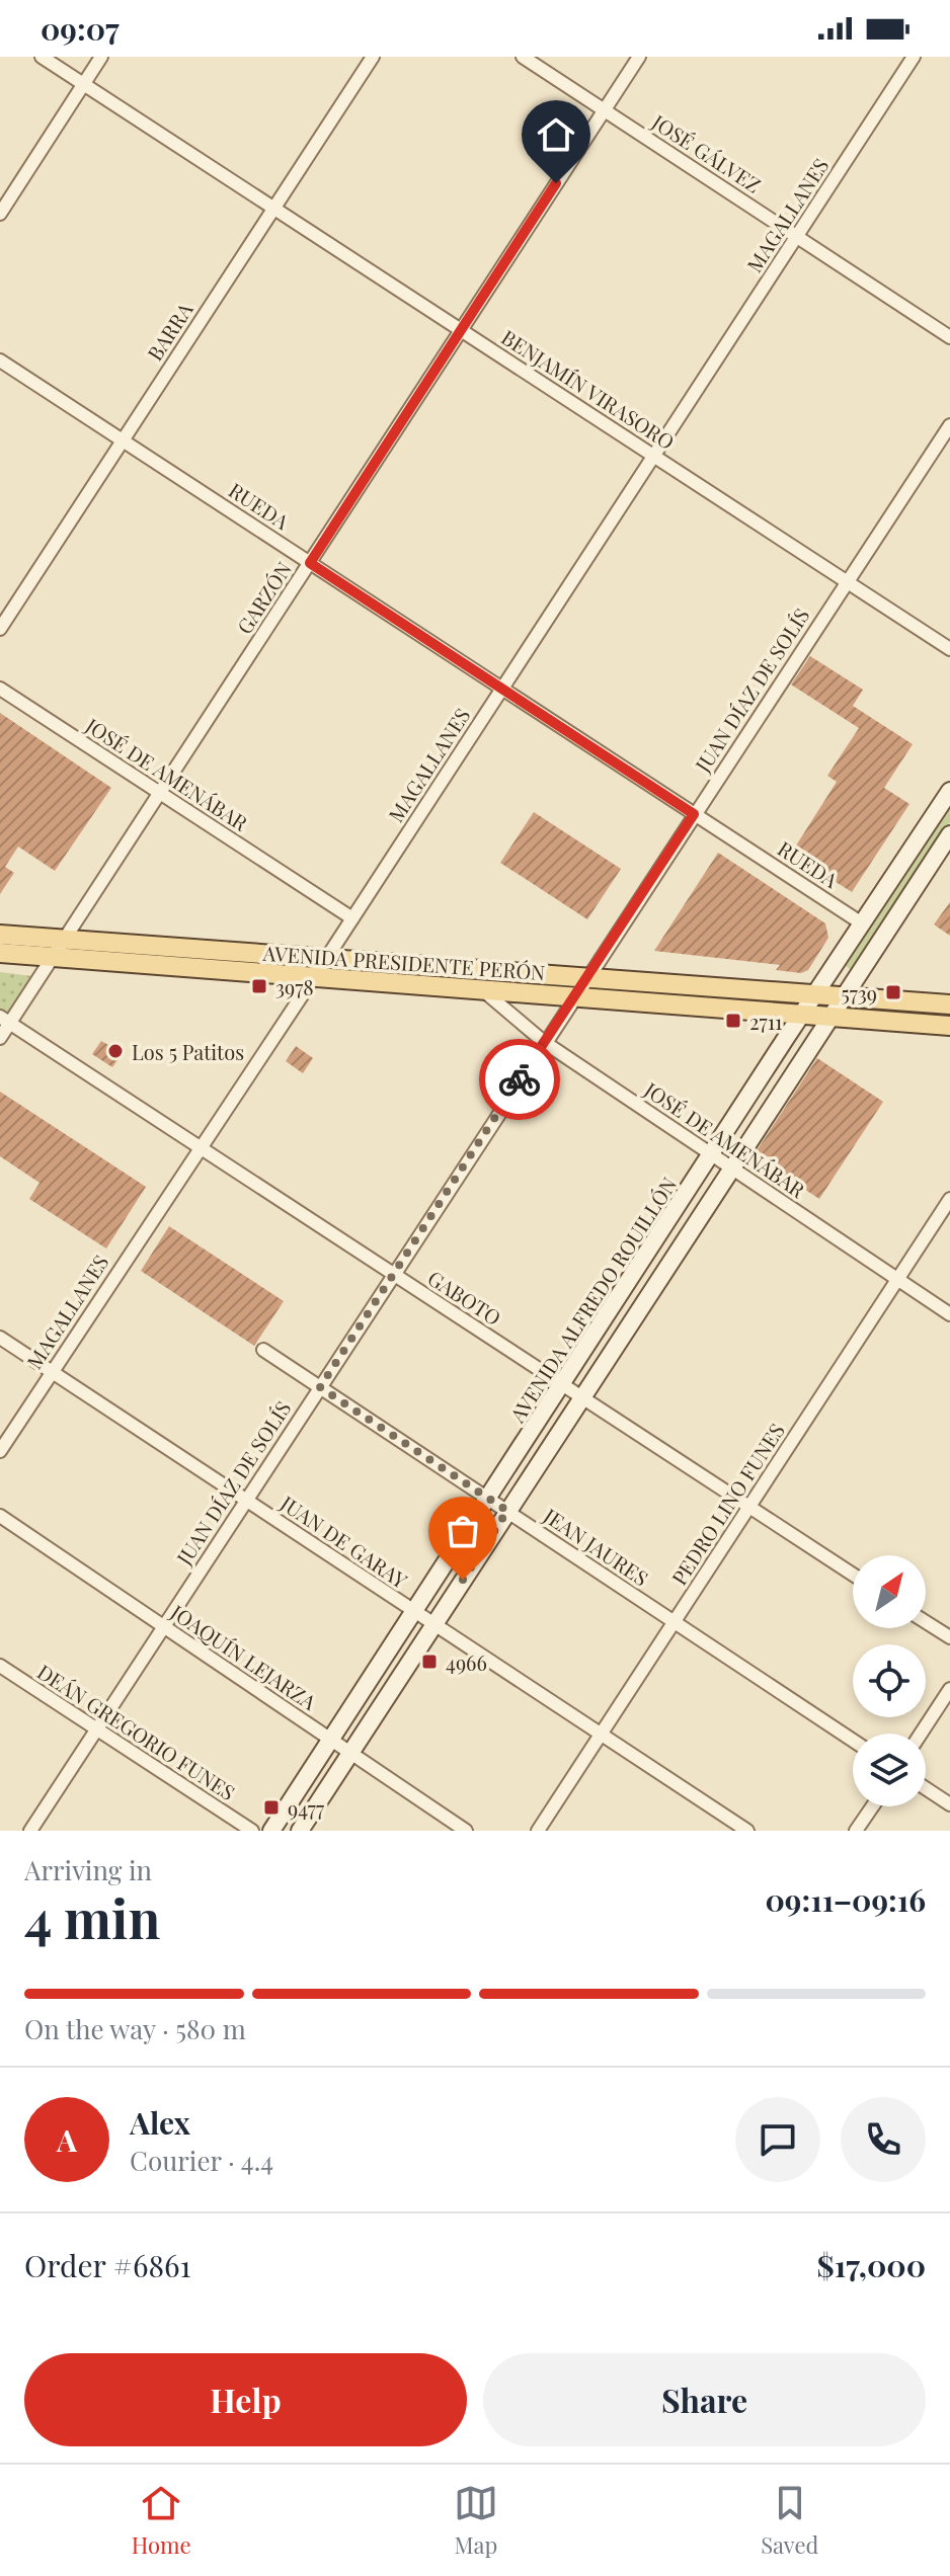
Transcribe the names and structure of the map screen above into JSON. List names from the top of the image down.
{
  "streets": {
    "main road": ["AVENIDA PRESIDENTE PERÓN"],
    "street": [
      "JOSÉ GÁLVEZ",
      "MAGALLANES",
      "BARRA",
      "BENJAMÍN VIRASORO",
      "RUEDA",
      "GARZÓN",
      "JUAN DÍAZ DE SOLÍS",
      "JOSÉ DE AMENÁBAR",
      "GABOTO",
      "AVENIDA ALFREDO ROUILLÓN",
      "PEDRO LINO FUNES",
      "JUAN DE GARAY",
      "JEAN JAURES",
      "JOAQUÍN LEJARZA",
      "DEÁN GREGORIO FUNES"
    ]
  },
  "crossings": [
    ["JOSÉ GÁLVEZ", "MAGALLANES"],
    ["JOSÉ GÁLVEZ", "GARZÓN"],
    ["MAGALLANES", "BENJAMÍN VIRASORO"],
    ["MAGALLANES", "RUEDA"],
    ["MAGALLANES", "JOSÉ DE AMENÁBAR"],
    ["MAGALLANES", "AVENIDA PRESIDENTE PERÓN"],
    ["MAGALLANES", "GABOTO"],
    ["MAGALLANES", "JUAN DE GARAY"],
    ["BARRA", "BENJAMÍN VIRASORO"],
    ["BARRA", "RUEDA"],
    ["BENJAMÍN VIRASORO", "GARZÓN"],
    ["BENJAMÍN VIRASORO", "JUAN DÍAZ DE SOLÍS"],
    ["RUEDA", "GARZÓN"],
    ["RUEDA", "JUAN DÍAZ DE SOLÍS"],
    ["RUEDA", "AVENIDA ALFREDO ROUILLÓN"],
    ["GARZÓN", "JOSÉ DE AMENÁBAR"],
    ["GARZÓN", "AVENIDA PRESIDENTE PERÓN"],
    ["GARZÓN", "GABOTO"],
    ["JUAN DÍAZ DE SOLÍS", "JOSÉ DE AMENÁBAR"],
    ["JUAN DÍAZ DE SOLÍS", "AVENIDA PRESIDENTE PERÓN"],
    ["JUAN DÍAZ DE SOLÍS", "GABOTO"],
    ["JUAN DÍAZ DE SOLÍS", "JUAN DE GARAY"],
    ["JUAN DÍAZ DE SOLÍS", "JEAN JAURES"],
    ["JUAN DÍAZ DE SOLÍS", "JOAQUÍN LEJARZA"],
    ["JUAN DÍAZ DE SOLÍS", "DEÁN GREGORIO FUNES"],
    ["JOSÉ DE AMENÁBAR", "AVENIDA PRESIDENTE PERÓN"],
    ["JOSÉ DE AMENÁBAR", "AVENIDA ALFREDO ROUILLÓN"],
    ["JOSÉ DE AMENÁBAR", "PEDRO LINO FUNES"],
    ["AVENIDA PRESIDENTE PERÓN", "AVENIDA ALFREDO ROUILLÓN"],
    ["GABOTO", "AVENIDA ALFREDO ROUILLÓN"],
    ["GABOTO", "PEDRO LINO FUNES"],
    ["AVENIDA ALFREDO ROUILLÓN", "JUAN DE GARAY"],
    ["AVENIDA ALFREDO ROUILLÓN", "JEAN JAURES"],
    ["AVENIDA ALFREDO ROUILLÓN", "JOAQUÍN LEJARZA"],
    ["PEDRO LINO FUNES", "JUAN DE GARAY"],
    ["PEDRO LINO FUNES", "JEAN JAURES"]
  ],
  "places": {
    "transit": [
      "3978",
      "5739",
      "2711",
      "4966",
      "9477"
    ],
    "other": ["Los 5 Patitos"]
  },
  "north": "top right",
  "page": {
    "status": "09:07",
    "heading": ["4 min", "Arriving in", "09:11–09:16"],
    "panel": [
      "Alex",
      "Courier · 4.4",
      "Order #6861",
      "$17,000"
    ],
    "bar": "On the way · 580 m",
    "round": "A",
    "buttons": ["Help", "Share"],
    "tabs": ["Home", "Map", "Saved"]
  }
}
